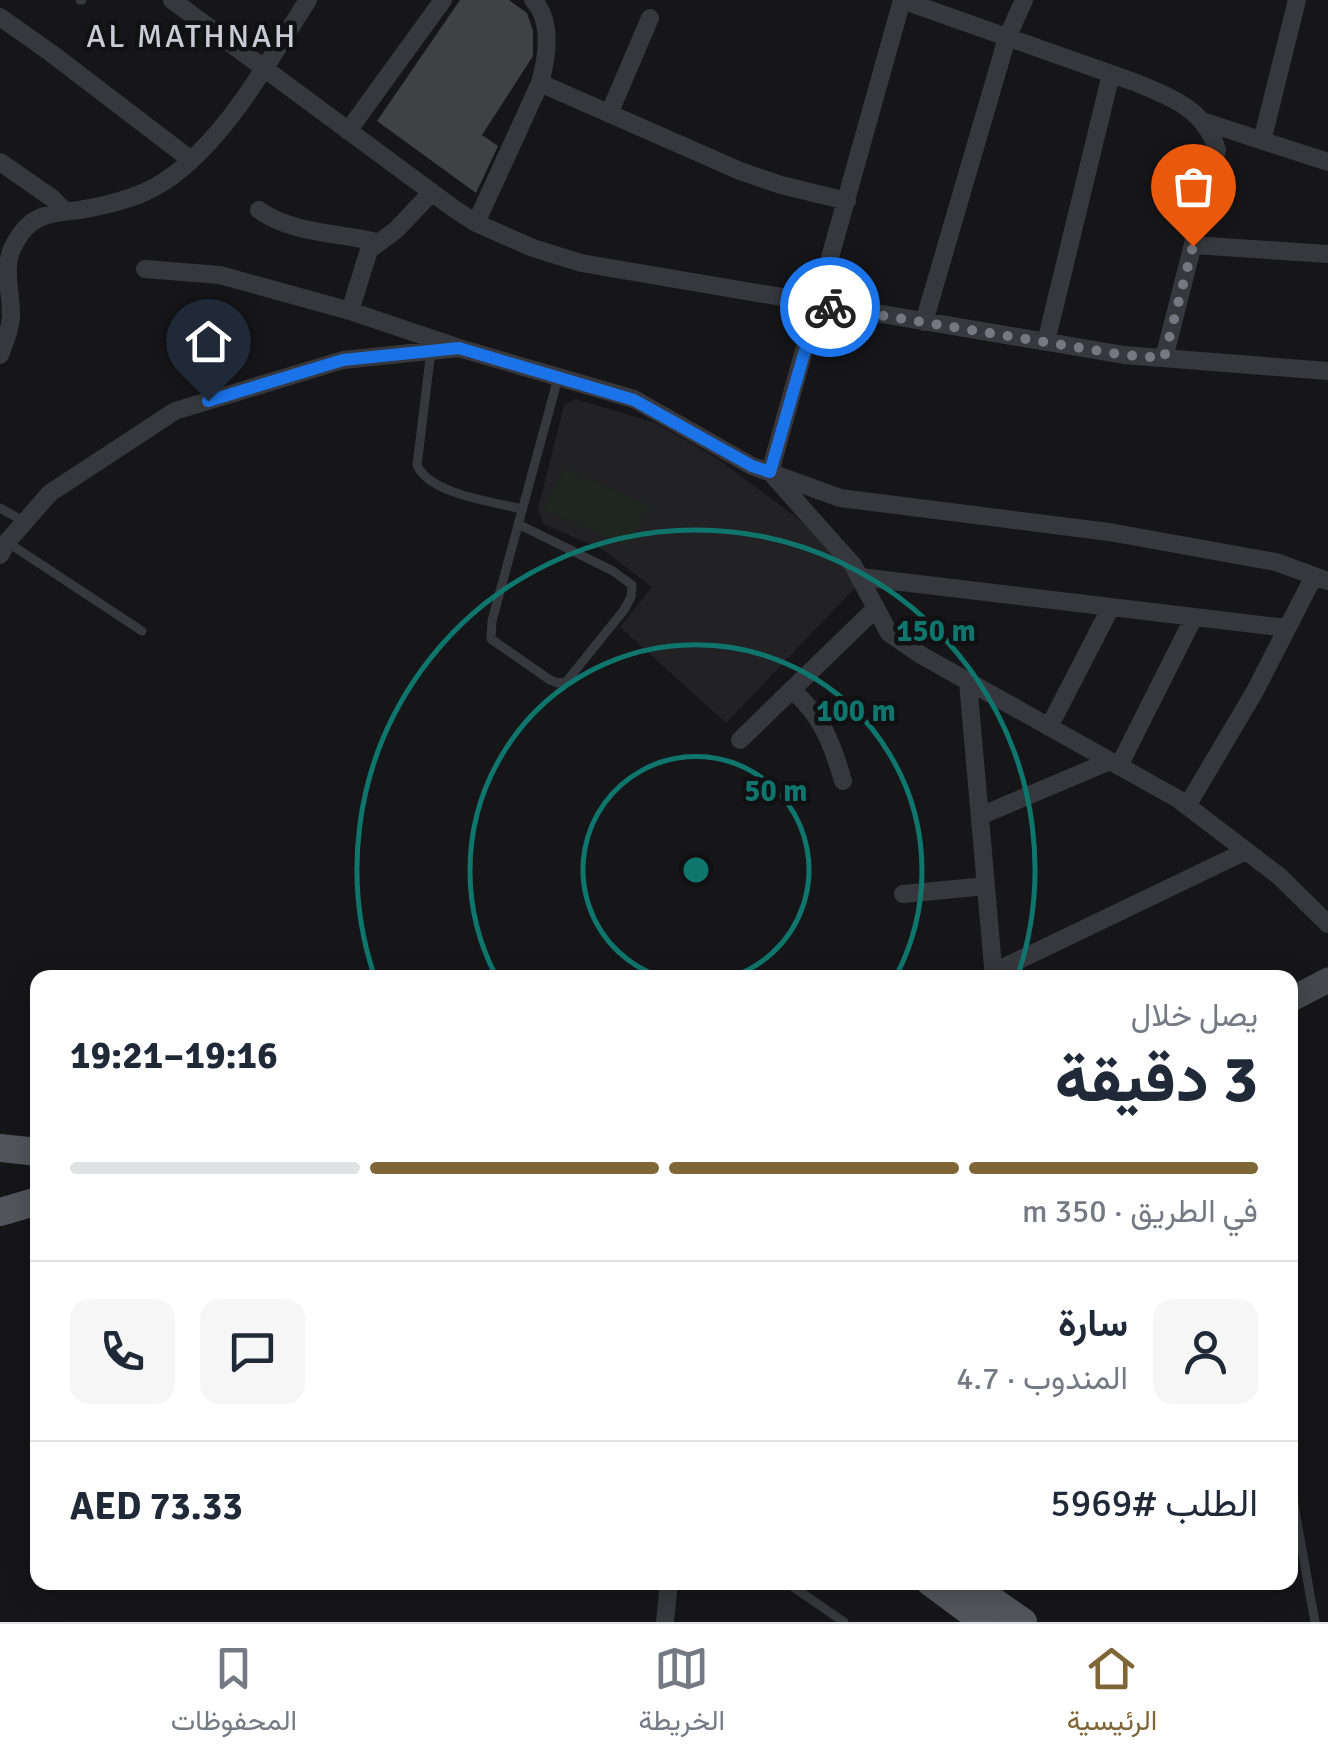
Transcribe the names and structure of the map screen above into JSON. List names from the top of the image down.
{
  "districts": ["AL MATHNAH"],
  "page": {
    "heading": ["3 دقيقة", "يصل خلال", "19:16–19:21"],
    "panel": [
      "سارة",
      "المندوب · 4.7",
      "الطلب #5969",
      "AED 73.33"
    ],
    "bar": "في الطريق · 350 m",
    "tabs": ["الرئيسية", "الخريطة", "المحفوظات"]
  },
  "rings": ["150 m", "100 m", "50 m"]
}
